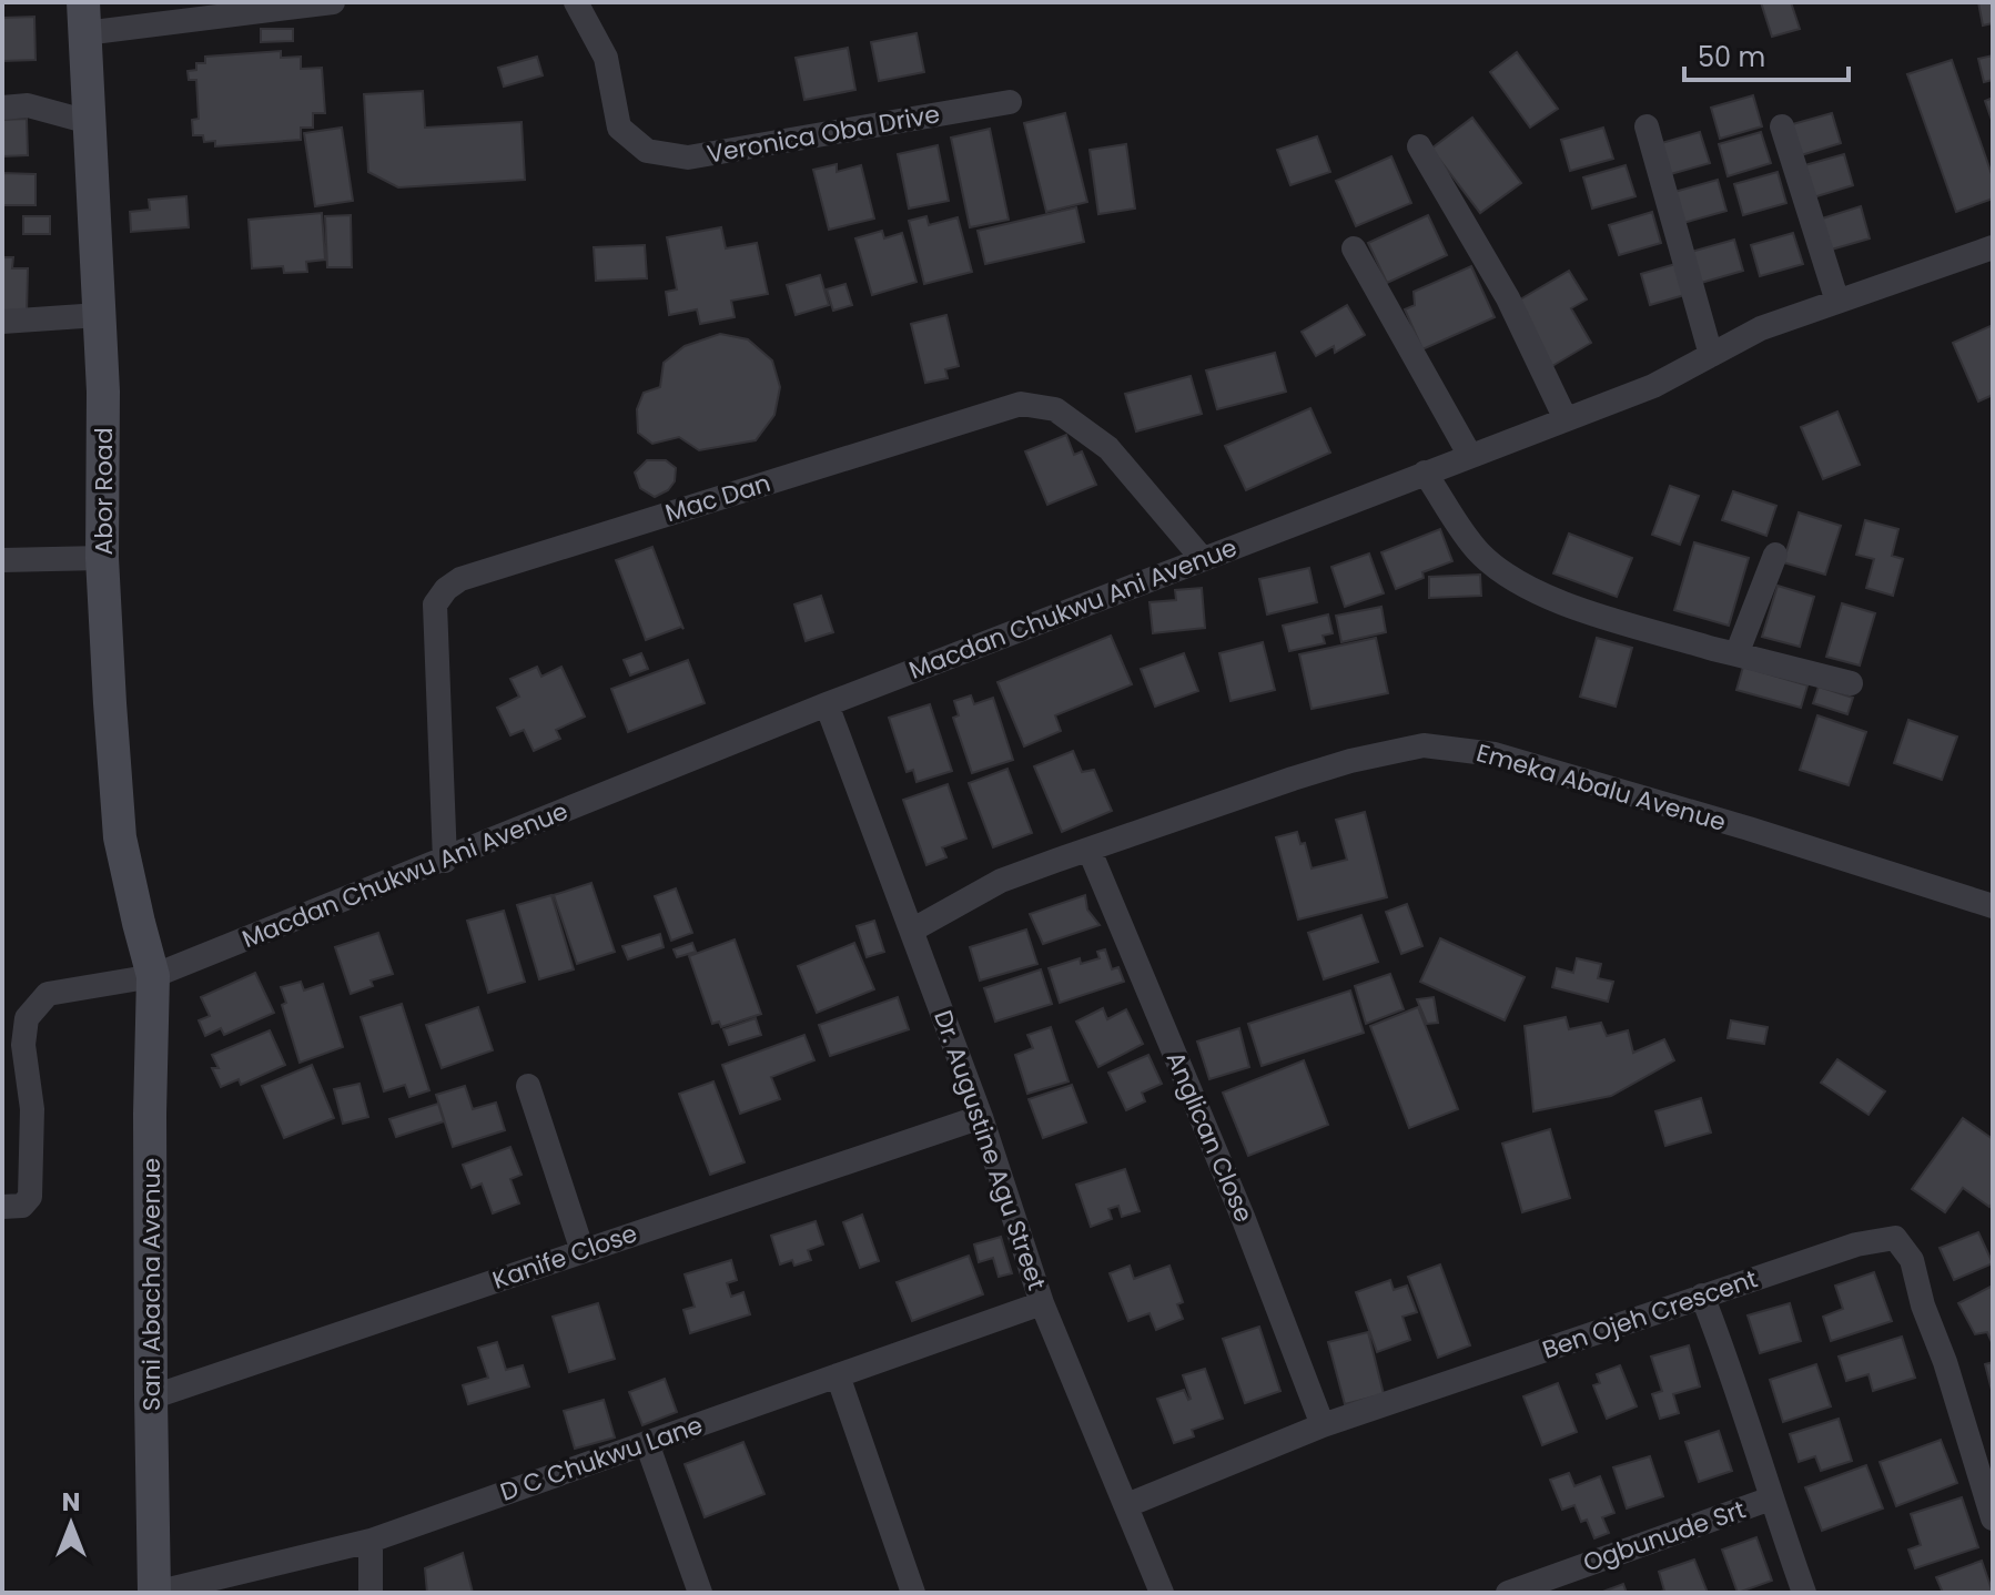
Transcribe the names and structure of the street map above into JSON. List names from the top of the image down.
{
  "streets": {
    "street": [
      "Veronica Oba Drive",
      "Abor Road",
      "Mac Dan",
      "Macdan Chukwu Ani Avenue",
      "Emeka Abalu Avenue",
      "Anglican Close",
      "Dr. Augustine Agu Street",
      "Kanife Close",
      "Sani Abacha Avenue",
      "Ben Ojeh Crescent",
      "D C Chukwu Lane",
      "Ogbunude Srt"
    ]
  },
  "crossings": [
    ["Abor Road", "Macdan Chukwu Ani Avenue"],
    ["Abor Road", "Sani Abacha Avenue"],
    ["Mac Dan", "Macdan Chukwu Ani Avenue"],
    ["Macdan Chukwu Ani Avenue", "Dr. Augustine Agu Street"],
    ["Macdan Chukwu Ani Avenue", "Sani Abacha Avenue"],
    ["Emeka Abalu Avenue", "Anglican Close"],
    ["Emeka Abalu Avenue", "Dr. Augustine Agu Street"],
    ["Anglican Close", "Ben Ojeh Crescent"],
    ["Dr. Augustine Agu Street", "Kanife Close"],
    ["Dr. Augustine Agu Street", "Ben Ojeh Crescent"],
    ["Dr. Augustine Agu Street", "D C Chukwu Lane"],
    ["Kanife Close", "Sani Abacha Avenue"],
    ["Sani Abacha Avenue", "D C Chukwu Lane"]
  ],
  "scale_bar": "50 m",
  "north": "top"
}
